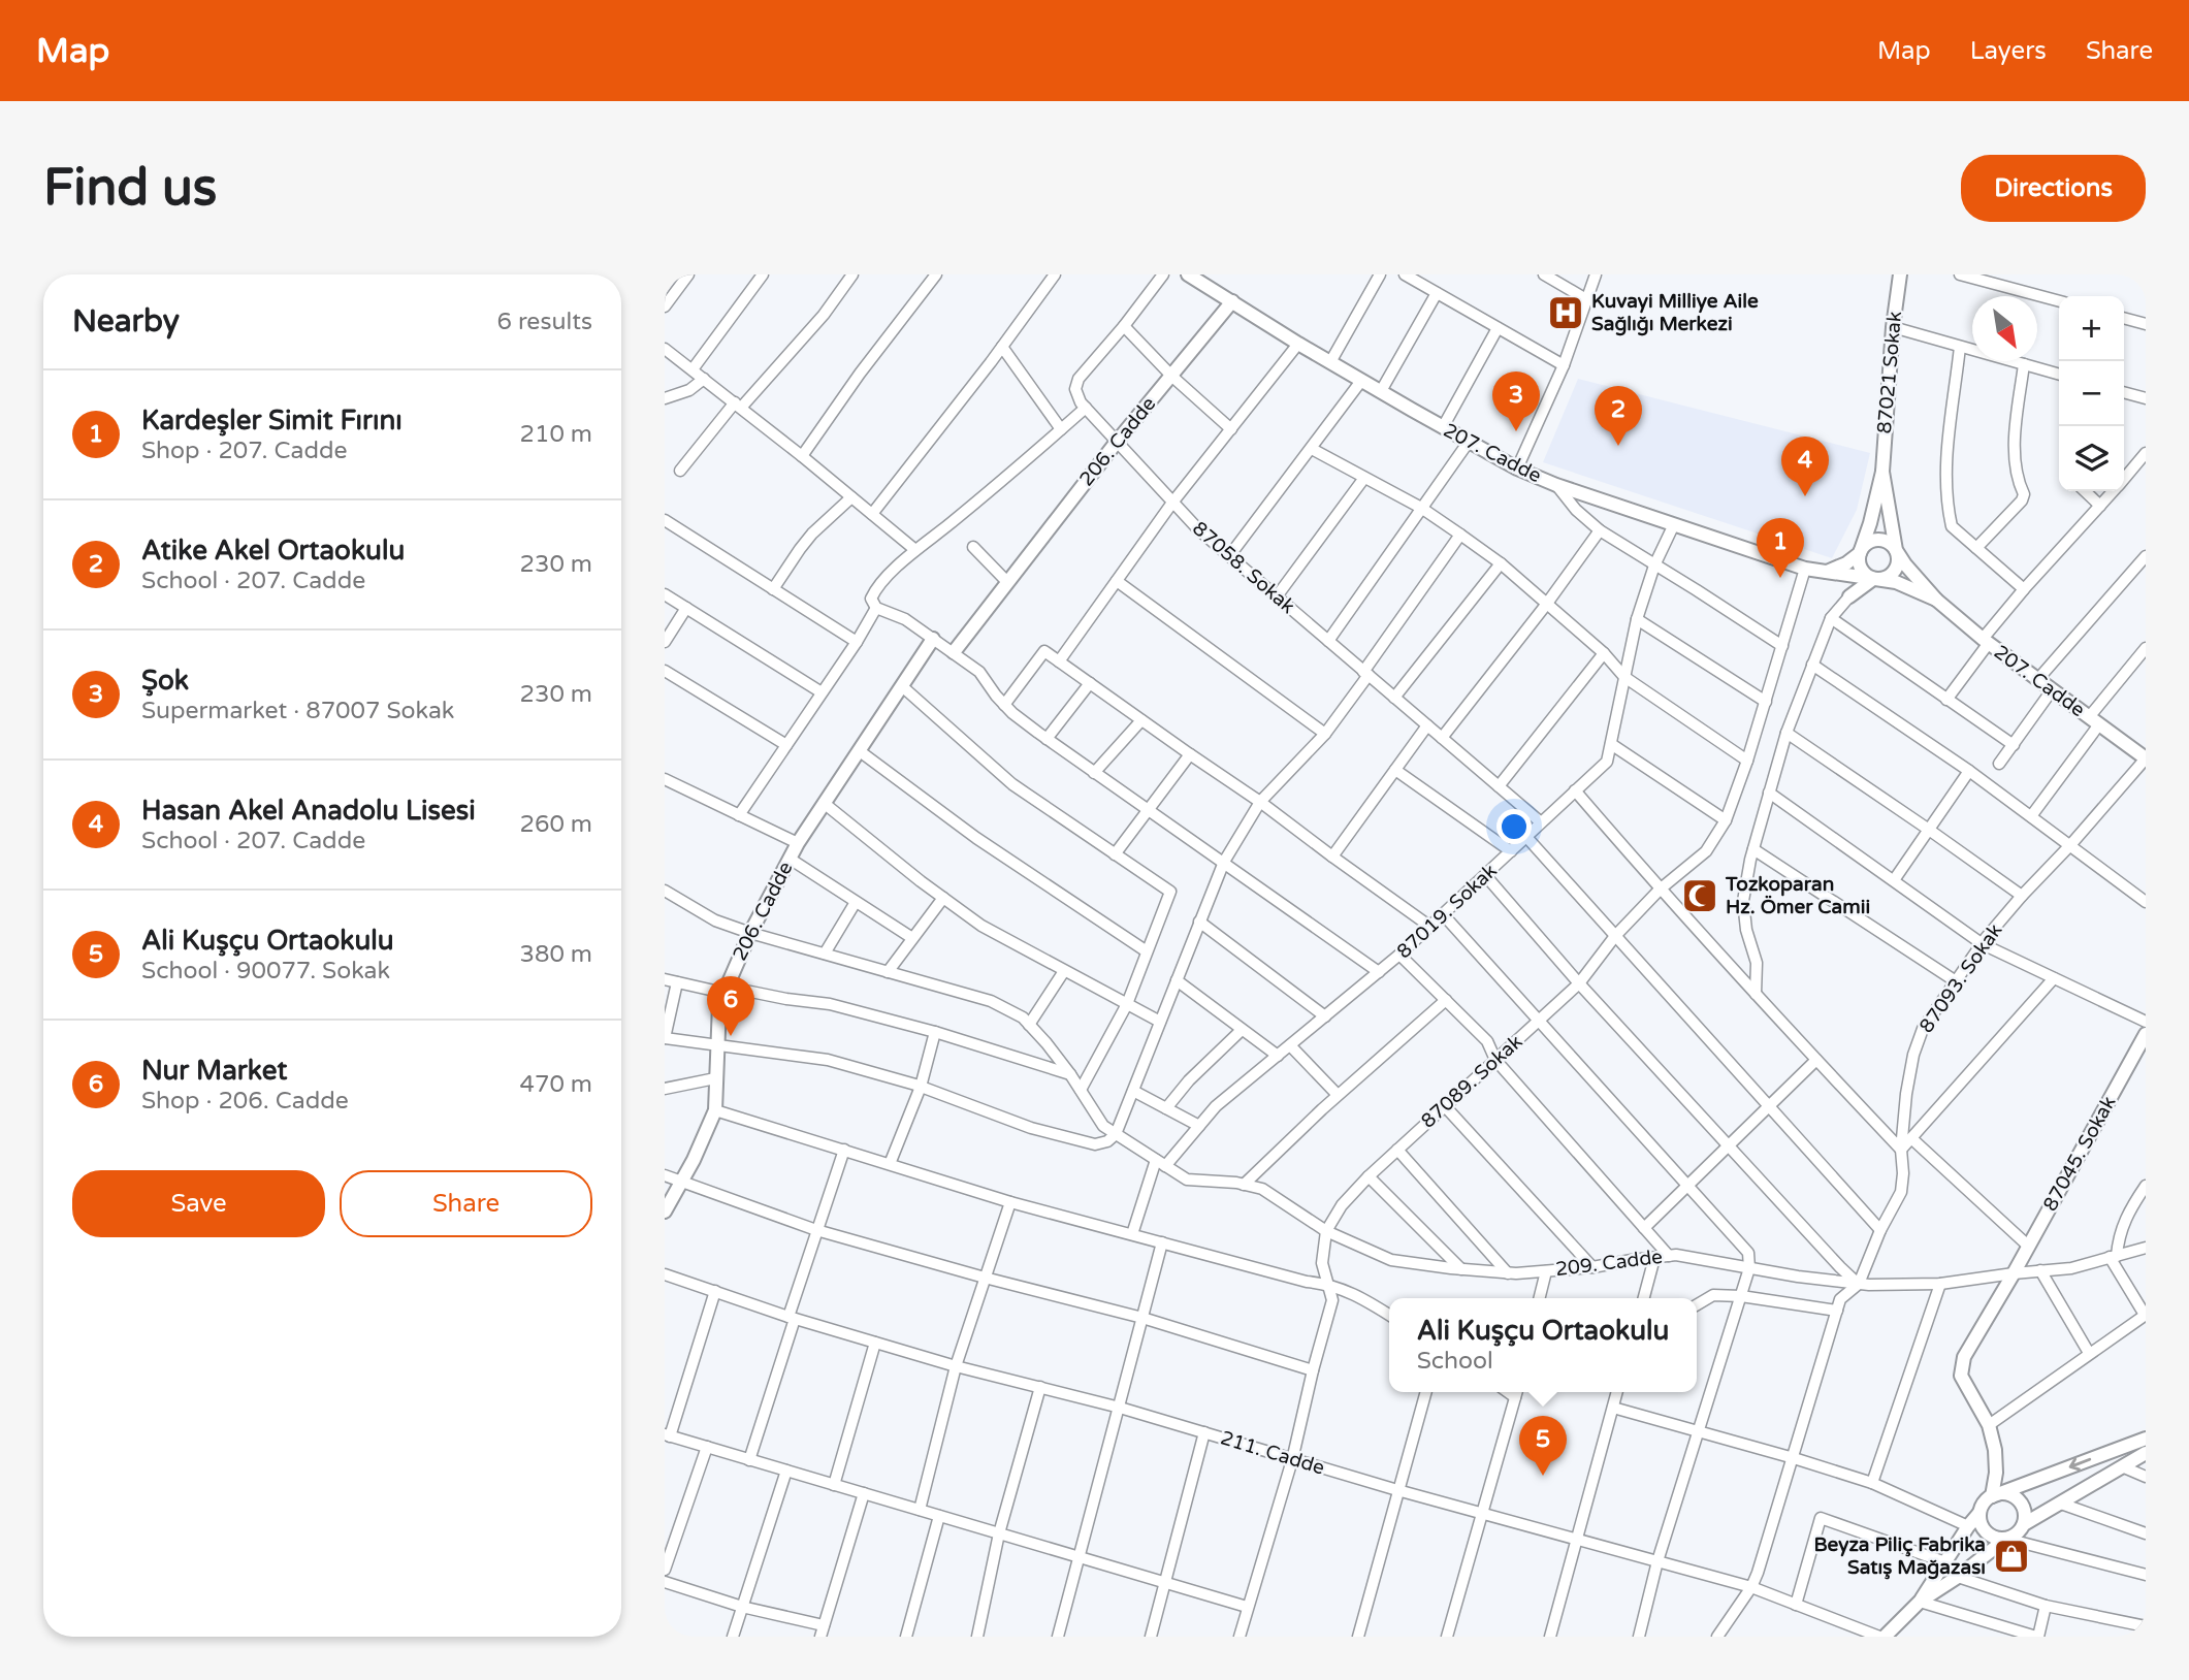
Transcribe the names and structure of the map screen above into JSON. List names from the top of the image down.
{
  "streets": {
    "street": [
      "87021 Sokak",
      "206. Cadde",
      "207. Cadde",
      "87058. Sokak",
      "87019. Sokak",
      "87093. Sokak",
      "87089. Sokak",
      "87045. Sokak",
      "209. Cadde",
      "211. Cadde"
    ]
  },
  "crossings": [
    ["206. Cadde", "207. Cadde"],
    ["206. Cadde", "87058. Sokak"],
    ["207. Cadde", "87019. Sokak"],
    ["207. Cadde", "87093. Sokak"],
    ["207. Cadde", "87089. Sokak"],
    ["87058. Sokak", "87019. Sokak"],
    ["87019. Sokak", "209. Cadde"],
    ["87093. Sokak", "209. Cadde"],
    ["87089. Sokak", "209. Cadde"],
    ["87089. Sokak", "211. Cadde"],
    ["87045. Sokak", "209. Cadde"]
  ],
  "places": {
    "hospital": ["Kuvayi Milliye Aile Sağlığı Merkezi"],
    "mosque": ["Tozkoparan Hz. Ömer Camii"],
    "shop": ["Beyza Piliç Fabrika Satış Mağazası"]
  },
  "north": "bottom right",
  "page": {
    "header": "Map",
    "nav": ["Map", "Layers", "Share"],
    "buttons": [
      "Directions",
      ["Save", "Share"]
    ],
    "title": "Find us",
    "heading": ["Nearby", "6 results"],
    "map_buttons": ["+", "−"],
    "list": [
      {
        "mark": "1",
        "name": "Kardeşler Simit Fırını",
        "note": "Shop · 207. Cadde",
        "value": "210 m"
      },
      {
        "mark": "2",
        "name": "Atike Akel Ortaokulu",
        "note": "School · 207. Cadde",
        "value": "230 m"
      },
      {
        "mark": "3",
        "name": "Şok",
        "note": "Supermarket · 87007 Sokak",
        "value": "230 m"
      },
      {
        "mark": "4",
        "name": "Hasan Akel Anadolu Lisesi",
        "note": "School · 207. Cadde",
        "value": "260 m"
      },
      {
        "mark": "5",
        "name": "Ali Kuşçu Ortaokulu",
        "note": "School · 90077. Sokak",
        "value": "380 m"
      },
      {
        "mark": "6",
        "name": "Nur Market",
        "note": "Shop · 206. Cadde",
        "value": "470 m"
      }
    ],
    "pins": [
      "3",
      "2",
      "4",
      "1",
      "6",
      "5"
    ],
    "popup": ["Ali Kuşçu Ortaokulu", "School"]
  }
}
